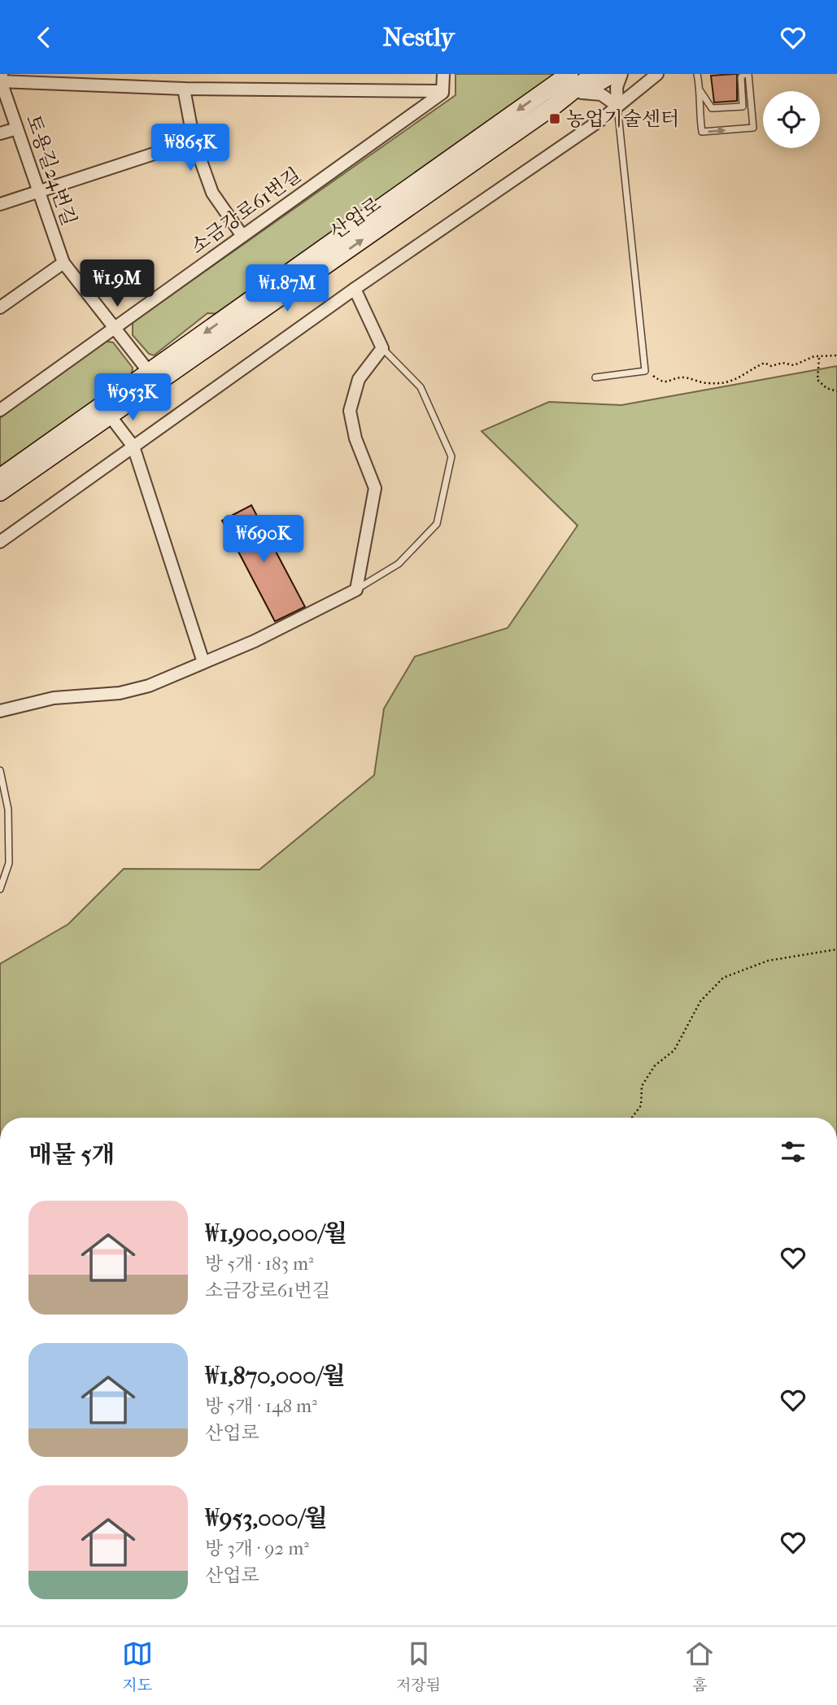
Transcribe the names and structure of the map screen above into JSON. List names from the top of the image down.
{
  "streets": {
    "street": ["토용길24번길", "소금강로61번길", "산업로"]
  },
  "crossings": [
    ["토용길24번길", "소금강로61번길"],
    ["토용길24번길", "산업로"]
  ],
  "places": {
    "transit": ["농업기술센터"]
  },
  "page": {
    "header": "Nestly",
    "price": [
      "₩865K",
      "₩1.9M",
      "₩1.87M",
      "₩953K",
      "₩690K"
    ],
    "heading": "매물 5개",
    "list": [
      {
        "name": "₩1,900,000/월",
        "note": "방 5개 · 183 m² · 소금강로61번길"
      },
      {
        "name": "₩1,870,000/월",
        "note": "방 5개 · 148 m² · 산업로"
      },
      {
        "name": "₩953,000/월",
        "note": "방 3개 · 92 m² · 산업로"
      }
    ],
    "tabs": ["지도", "저장됨", "홈"]
  }
}
